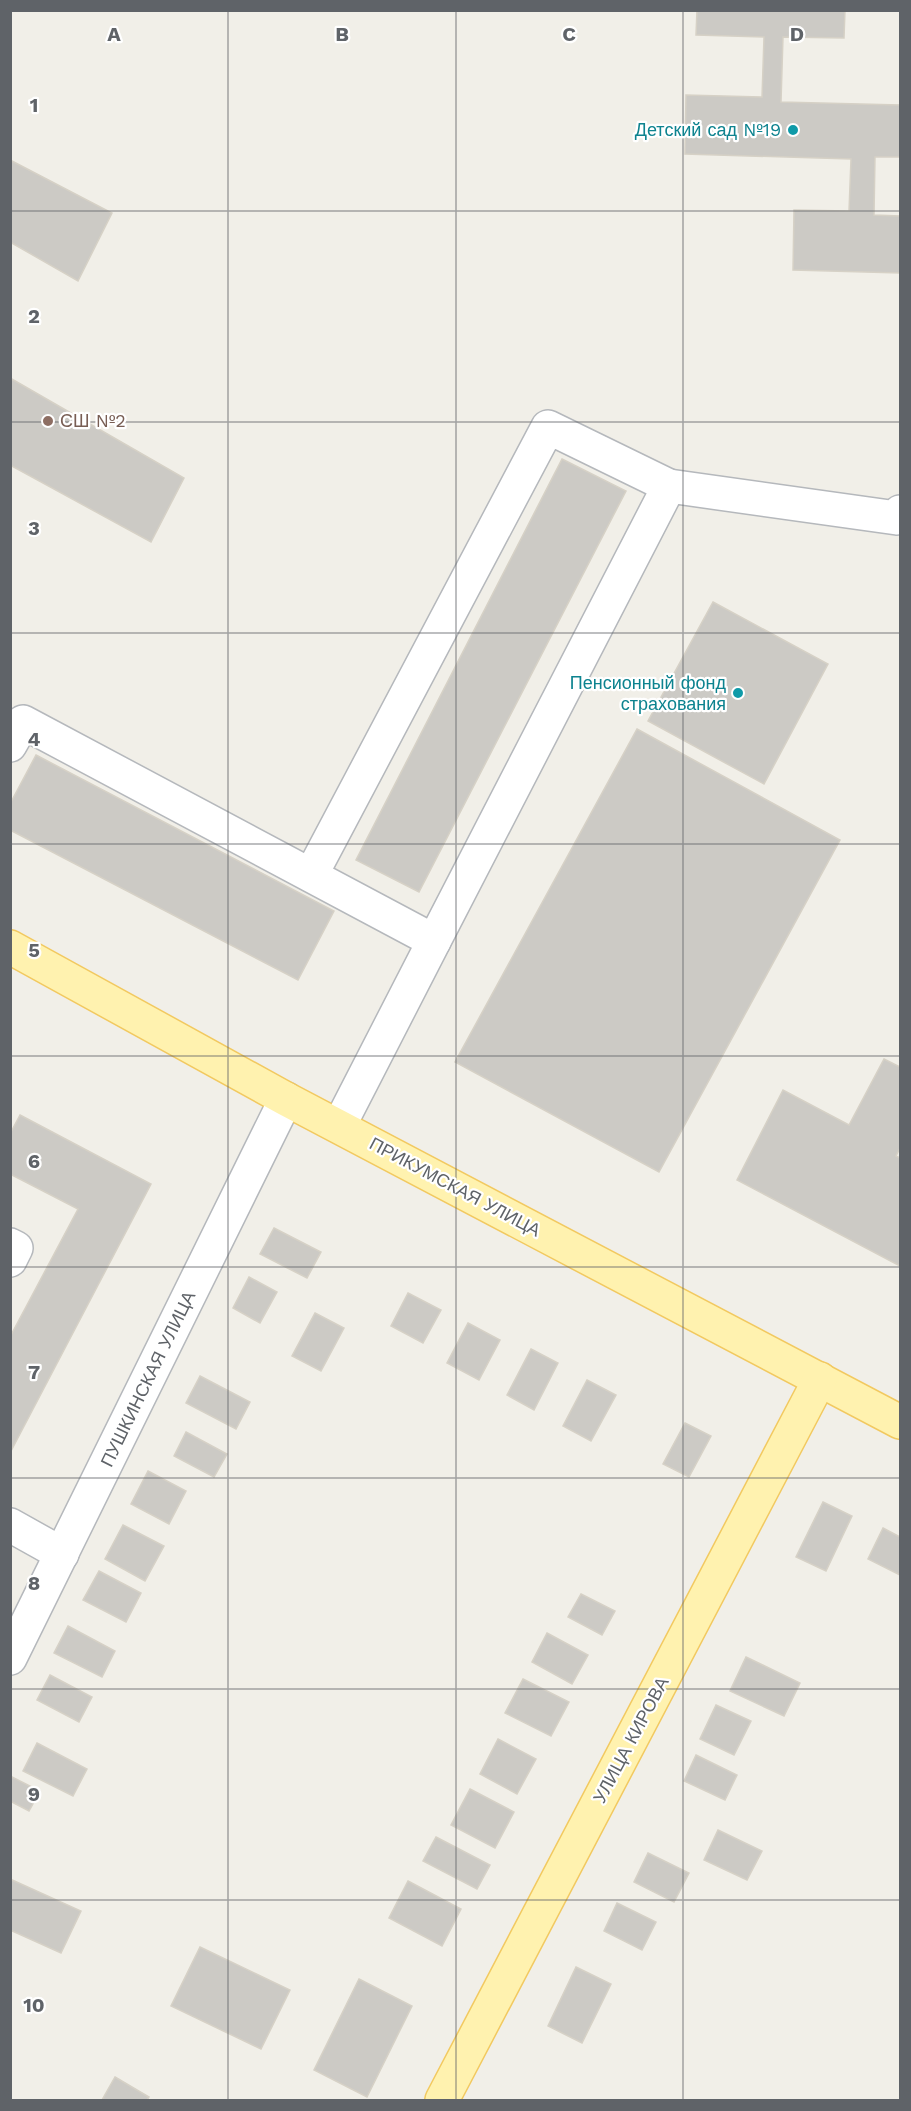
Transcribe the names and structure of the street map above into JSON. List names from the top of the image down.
{
  "streets": {
    "main road": ["ПРИКУМСКАЯ УЛИЦА", "УЛИЦА КИРОВА"],
    "street": ["ПУШКИНСКАЯ УЛИЦА"]
  },
  "crossings": [
    ["ПРИКУМСКАЯ УЛИЦА", "ПУШКИНСКАЯ УЛИЦА"],
    ["ПРИКУМСКАЯ УЛИЦА", "УЛИЦА КИРОВА"]
  ],
  "places": ["Детский сад №19", "СШ №2", "Пенсионный фонд страхования"],
  "grid": {
    "columns": [
      "A",
      "B",
      "C",
      "D"
    ],
    "rows": [
      "1",
      "2",
      "3",
      "4",
      "5",
      "6",
      "7",
      "8",
      "9",
      "10"
    ]
  }
}
